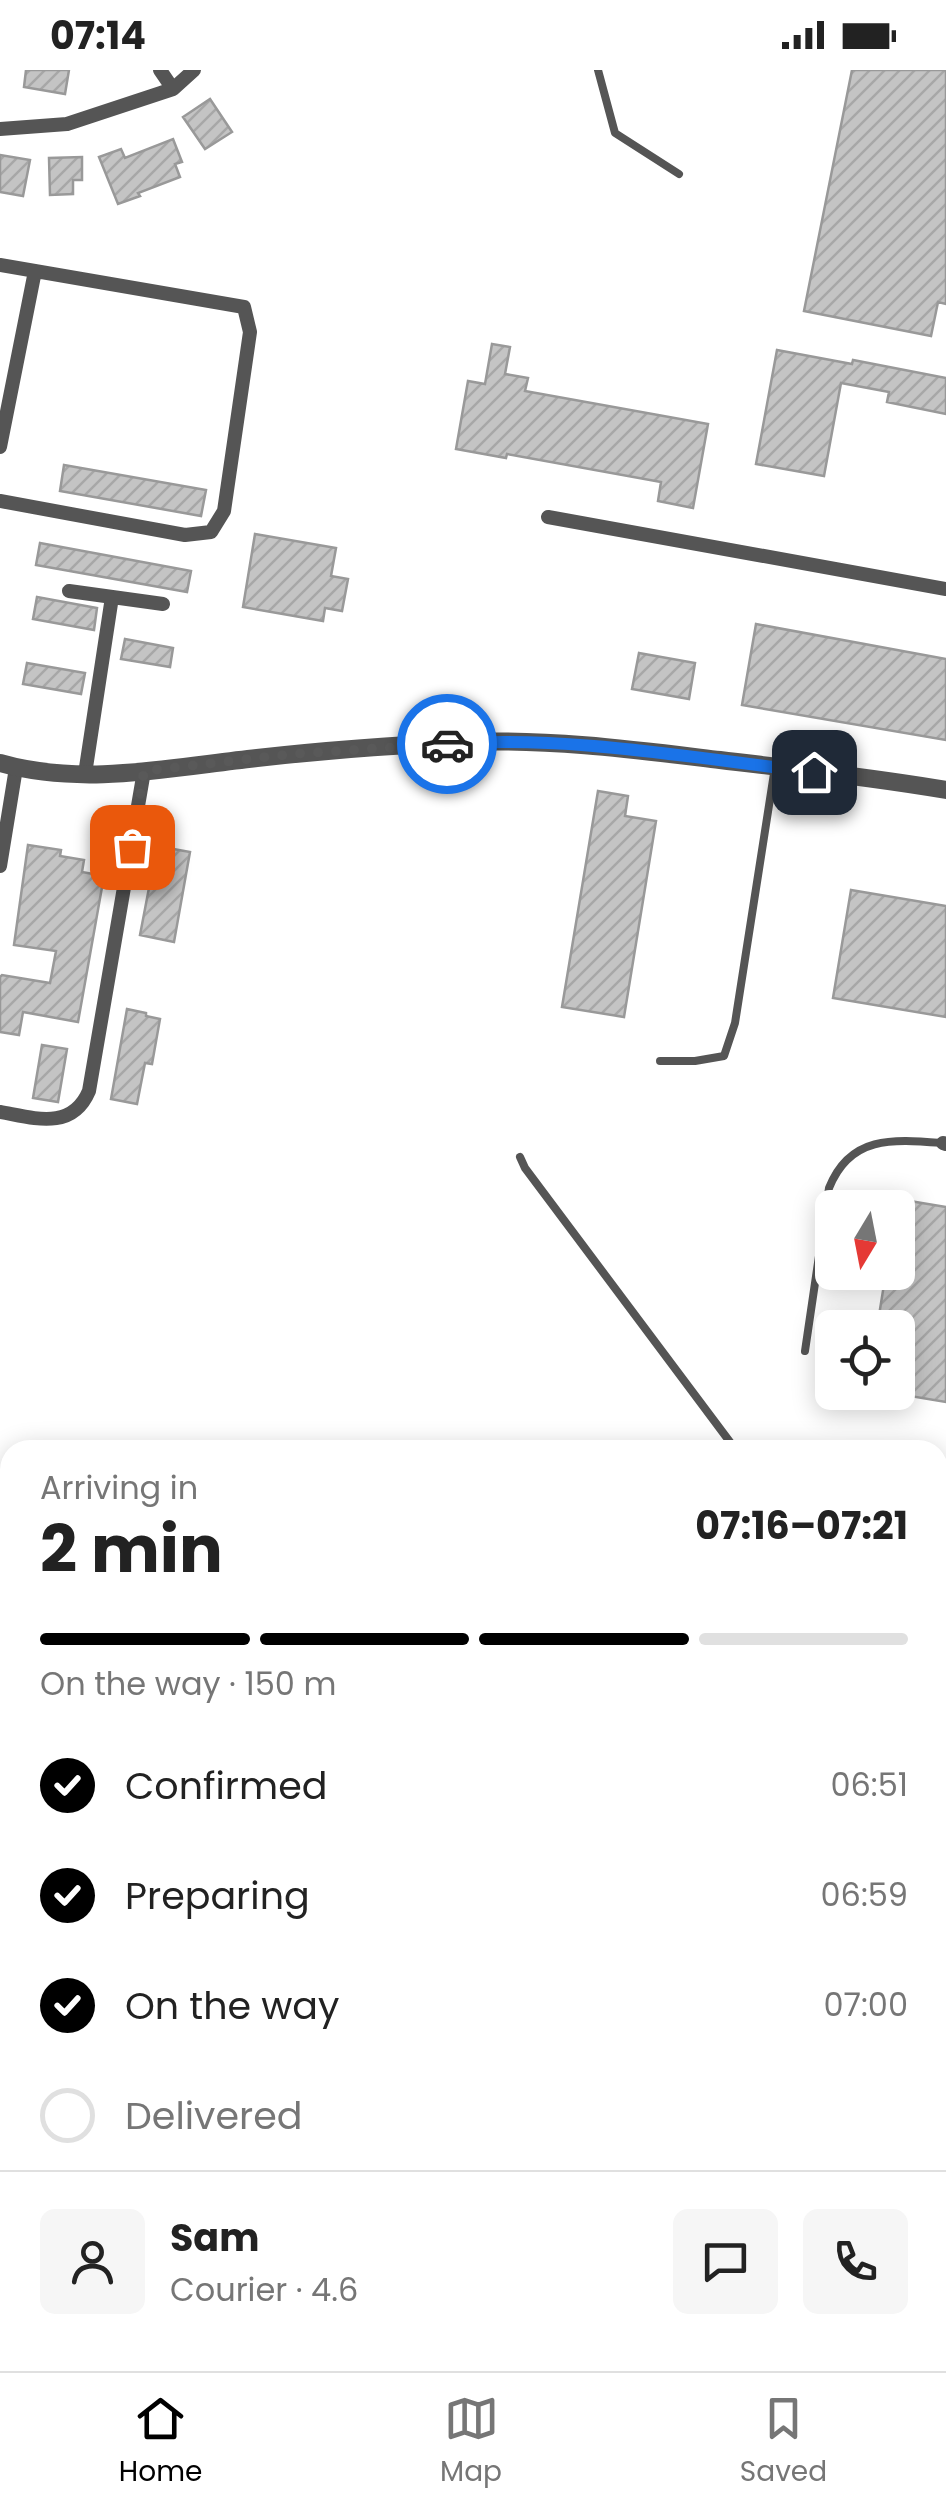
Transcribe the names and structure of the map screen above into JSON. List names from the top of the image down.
{
  "north": "bottom",
  "page": {
    "status": "07:14",
    "heading": ["2 min", "Arriving in", "07:16–07:21"],
    "panel": ["Sam", "Courier · 4.6"],
    "bar": "On the way · 150 m",
    "list": [
      ["Confirmed", "06:51"],
      ["Preparing", "06:59"],
      ["On the way", "07:00"],
      "Delivered"
    ],
    "tabs": ["Home", "Map", "Saved"]
  }
}
